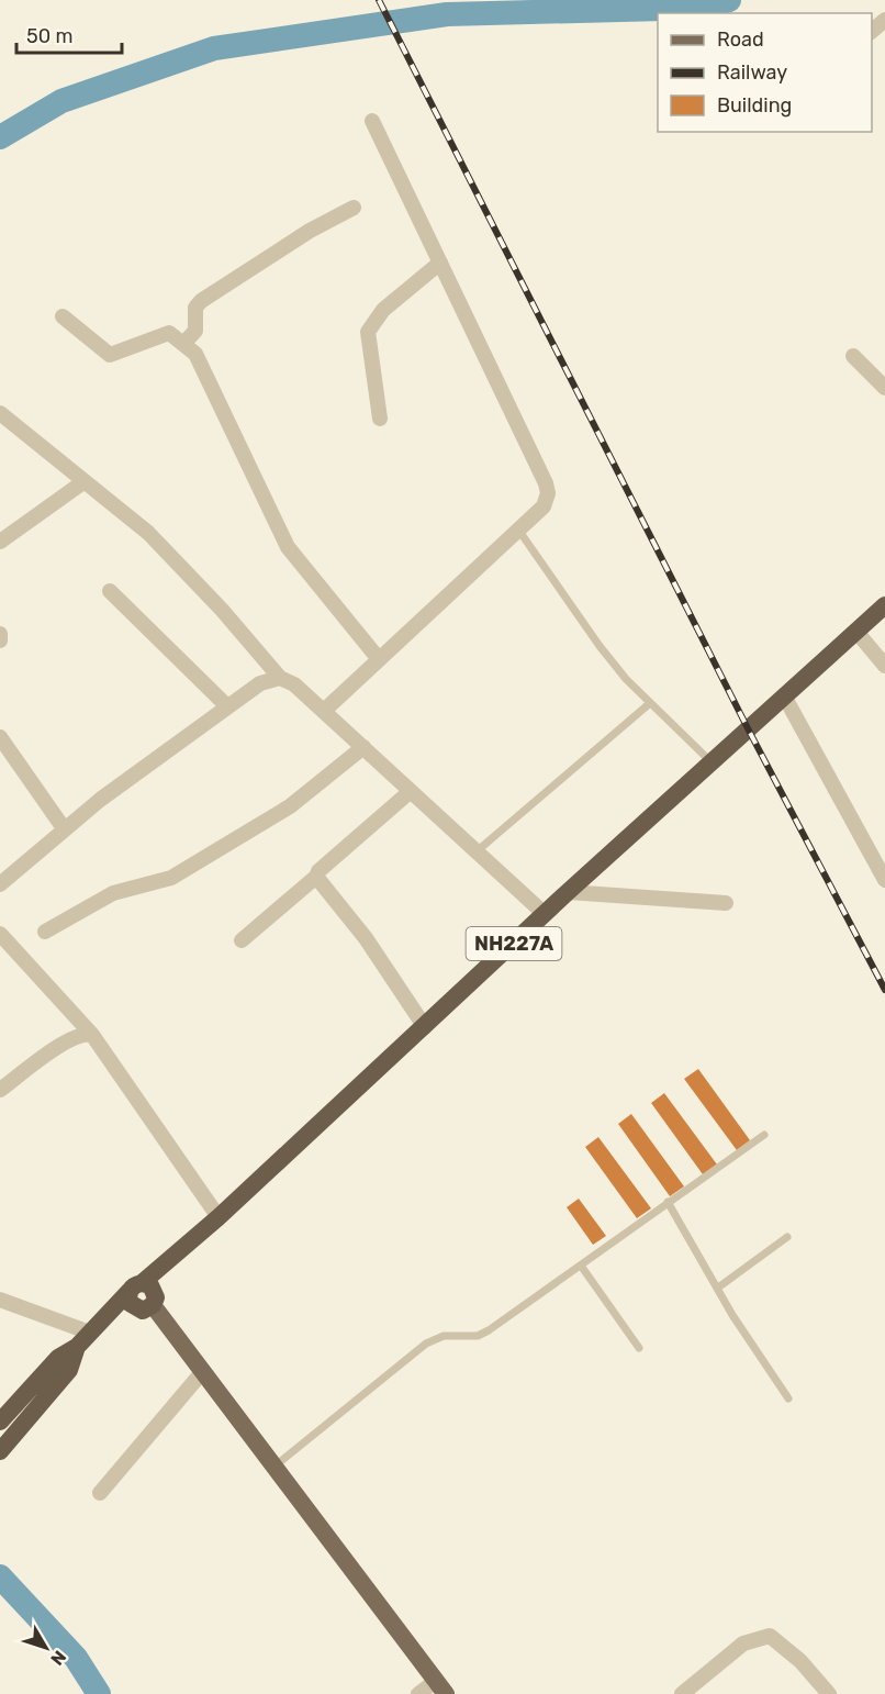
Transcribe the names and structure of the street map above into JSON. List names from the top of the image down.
{
  "streets": {
    "highway": ["NH227A"]
  },
  "legend": ["Road", "Railway", "Building"],
  "scale_bar": "50 m",
  "north": "bottom right"
}
